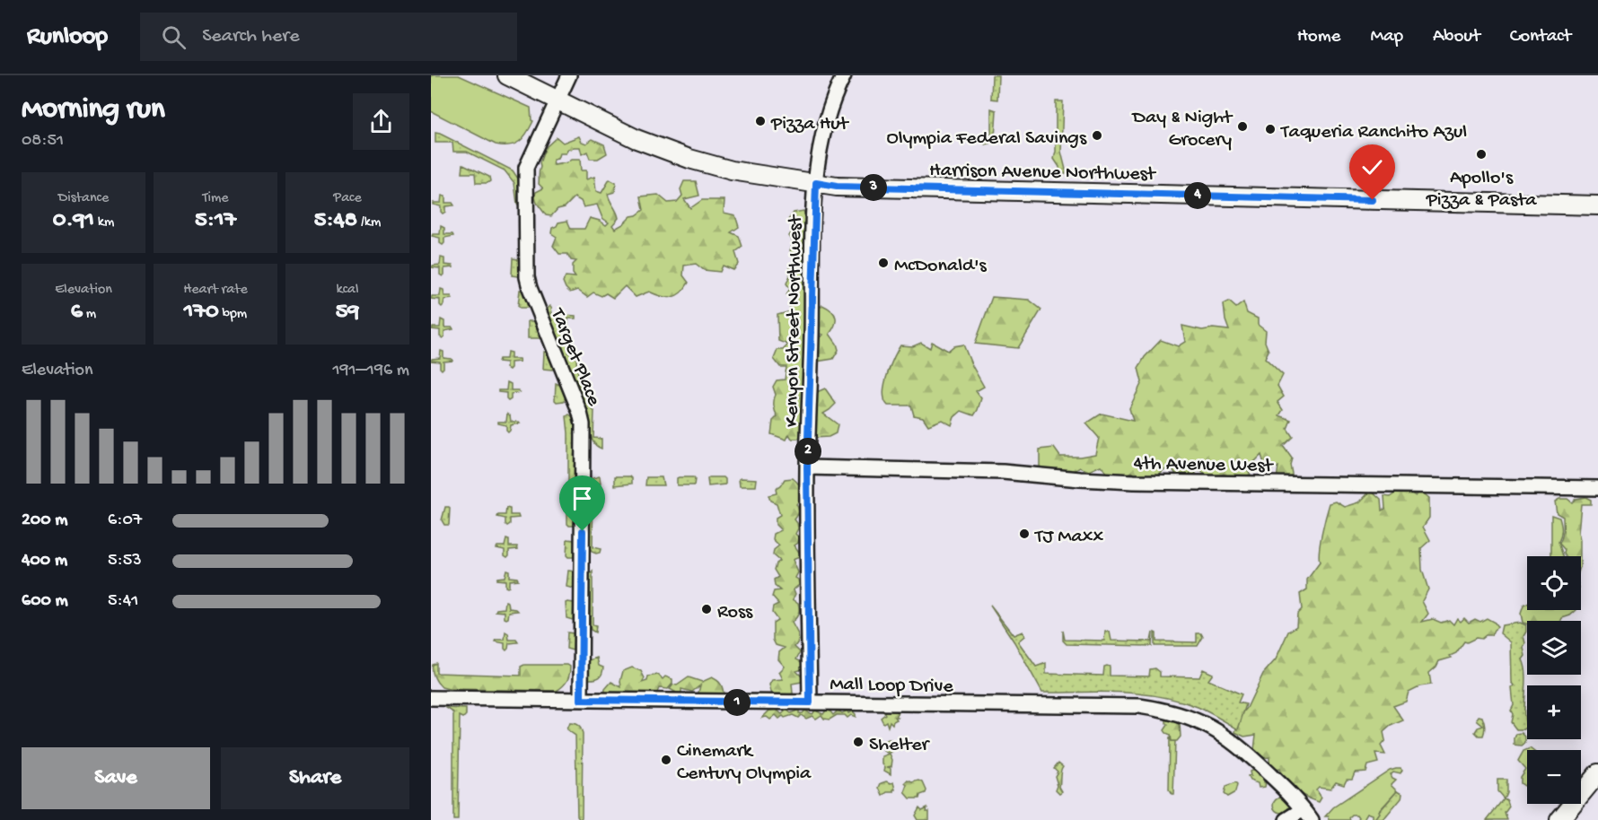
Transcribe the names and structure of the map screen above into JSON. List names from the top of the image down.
{
  "streets": {
    "main road": ["Harrison Avenue Northwest"],
    "street": [
      "Kenyon Street Northwest",
      "Target Place",
      "4th Avenue West",
      "Mall Loop Drive"
    ]
  },
  "crossings": [
    ["Harrison Avenue Northwest", "Kenyon Street Northwest"],
    ["Harrison Avenue Northwest", "Target Place"],
    ["Kenyon Street Northwest", "4th Avenue West"],
    ["Kenyon Street Northwest", "Mall Loop Drive"],
    ["Target Place", "Mall Loop Drive"]
  ],
  "places": [
    "Pizza Hut",
    "Day & Night Grocery",
    "Taqueria Ranchito Azul",
    "Olympia Federal Savings",
    "Apollo's Pizza & Pasta",
    "McDonald's",
    "TJ Maxx",
    "Ross",
    "Shelter",
    "Cinemark Century Olympia"
  ],
  "page": {
    "header": "Runloop",
    "search": "Search here",
    "nav": [
      "Home",
      "Map",
      "About",
      "Contact"
    ],
    "heading": ["Morning run", "08:51"],
    "stats": [
      ["Distance", "0.91 km"],
      ["Time", "5:17"],
      ["Pace", "5:48 /km"],
      ["Elevation", "6 m"],
      ["Heart rate", "170 bpm"],
      ["kcal", "59"]
    ],
    "pins": [
      "3",
      "4",
      "2",
      "1"
    ],
    "chart": ["Elevation", "191–196 m"],
    "list": [
      {
        "name": "200 m",
        "note": "6:07"
      },
      {
        "name": "400 m",
        "note": "5:53"
      },
      {
        "name": "600 m",
        "note": "5:41"
      }
    ],
    "map_buttons": ["+", "−"],
    "buttons": ["Save", "Share"]
  }
}
